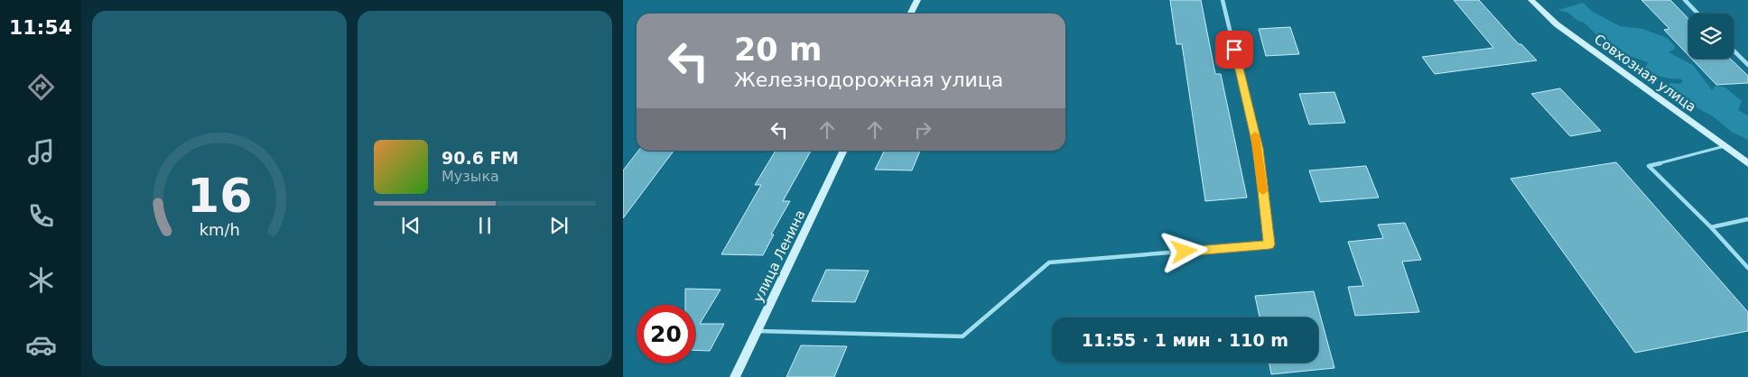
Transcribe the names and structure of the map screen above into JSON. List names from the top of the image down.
{
  "streets": {
    "street": ["Совхозная улица", "улица Ленина"]
  },
  "page": {
    "tabs": "11:54",
    "turn": ["20 m", "Железнодорожная улица"],
    "song": ["90.6 FM", "Музыка"],
    "limit": "20",
    "trip": "11:55 · 1 мин · 110 m",
    "gauge": ["16", "km/h"]
  }
}
